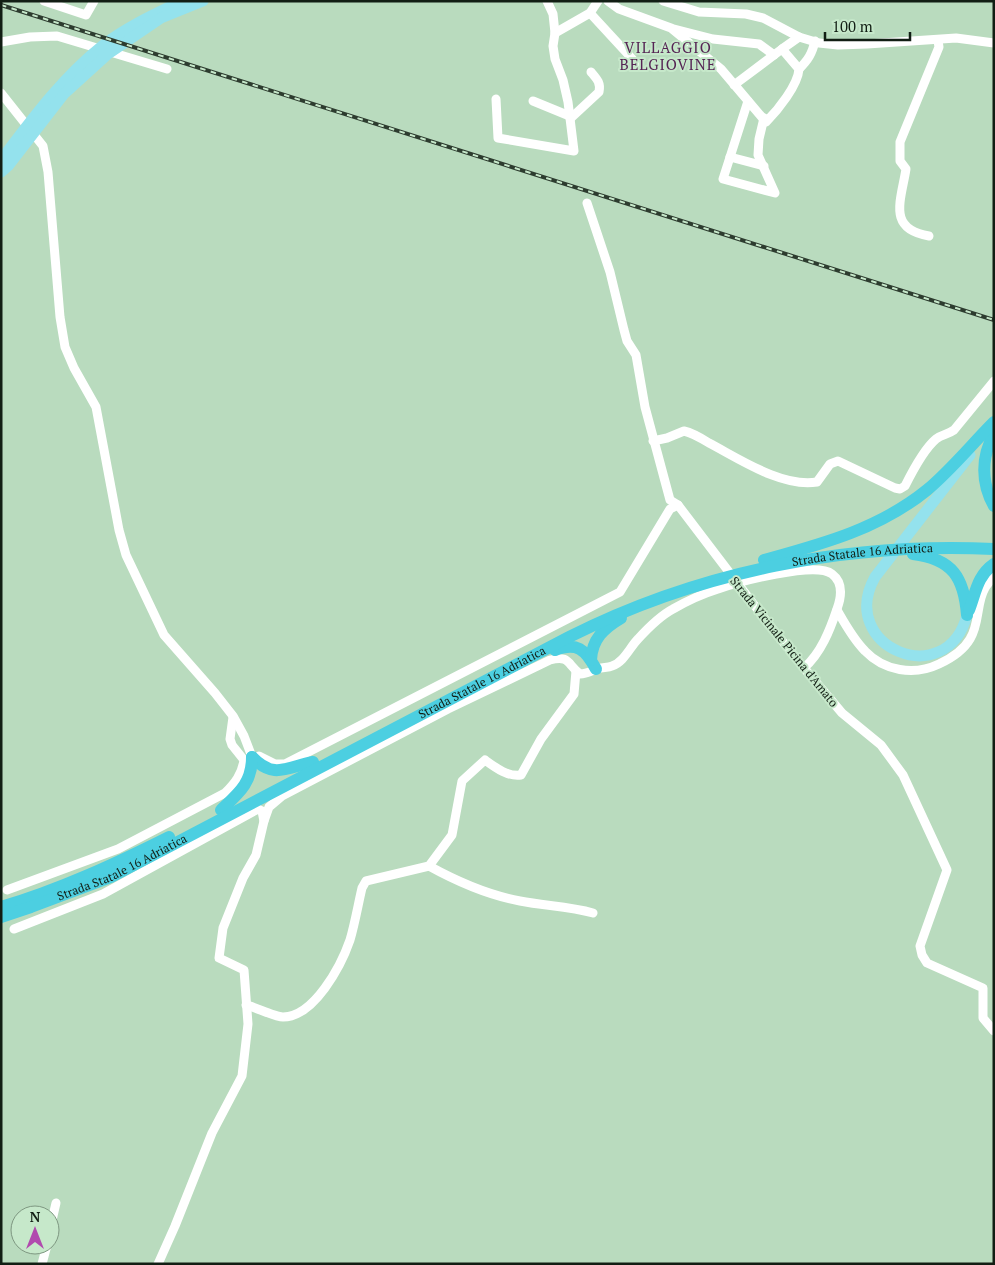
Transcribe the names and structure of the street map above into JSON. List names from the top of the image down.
{
  "streets": {
    "highway": ["Strada Statale 16 Adriatica"],
    "street": ["Strada Vicinale Picina d'Amato"]
  },
  "districts": ["VILLAGGIO BELGIOVINE"],
  "scale_bar": "100 m",
  "north": "top"
}
